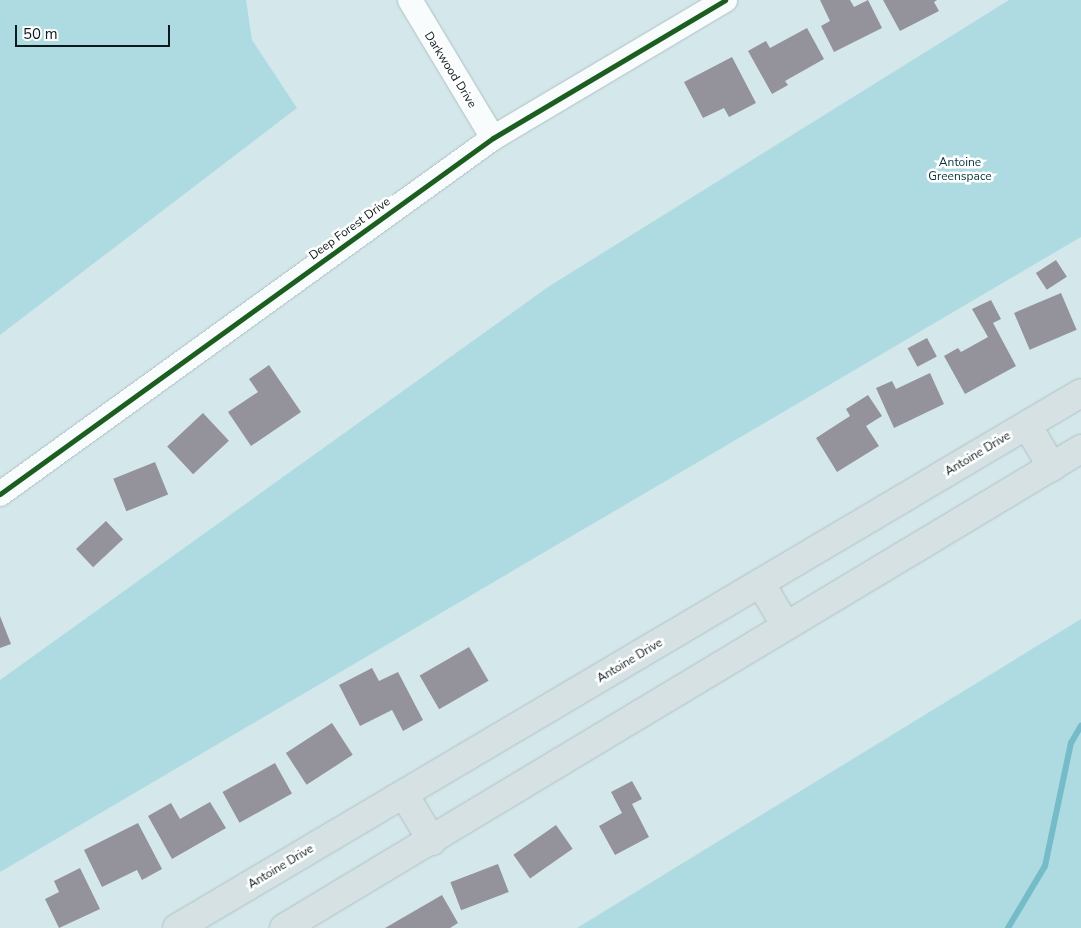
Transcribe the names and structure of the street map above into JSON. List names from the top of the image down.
{
  "streets": {
    "main road": ["Antoine Drive"],
    "street": ["Darkwood Drive", "Deep Forest Drive"]
  },
  "crossings": [
    ["Darkwood Drive", "Deep Forest Drive"]
  ],
  "parks": ["Antoine Greenspace"],
  "scale_bar": "50 m"
}
